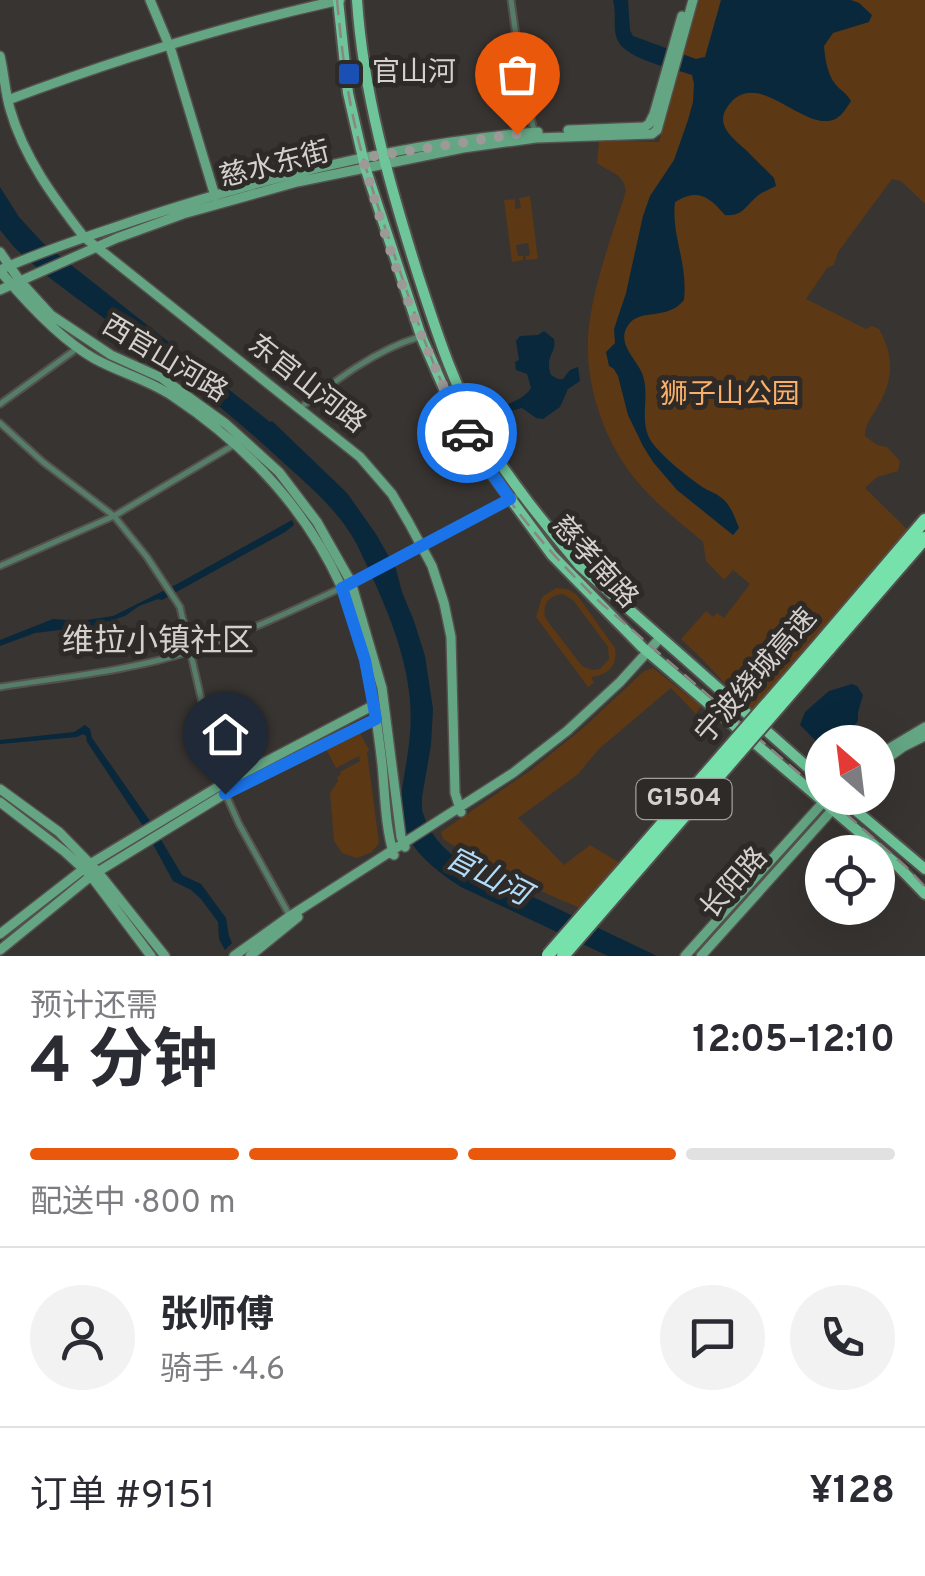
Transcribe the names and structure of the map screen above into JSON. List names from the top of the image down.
{
  "streets": {
    "highway": ["宁波绕城高速", "G1504"],
    "main road": ["慈孝南路"],
    "street": [
      "慈水东街",
      "西官山河路",
      "东官山河路",
      "长阳路"
    ]
  },
  "crossings": [
    ["慈水东街", "西官山河路"],
    ["慈水东街", "东官山河路"],
    ["慈水东街", "慈孝南路"]
  ],
  "districts": ["维拉小镇社区"],
  "water": ["官山河"],
  "parks": ["狮子山公园"],
  "places": {
    "transit": ["官山河"]
  },
  "north": "top left",
  "page": {
    "heading": ["4 分钟", "预计还需", "12:05–12:10"],
    "panel": [
      "张师傅",
      "骑手 · 4.6",
      "订单 #9151",
      "¥128"
    ],
    "bar": "配送中 · 800 m"
  }
}
